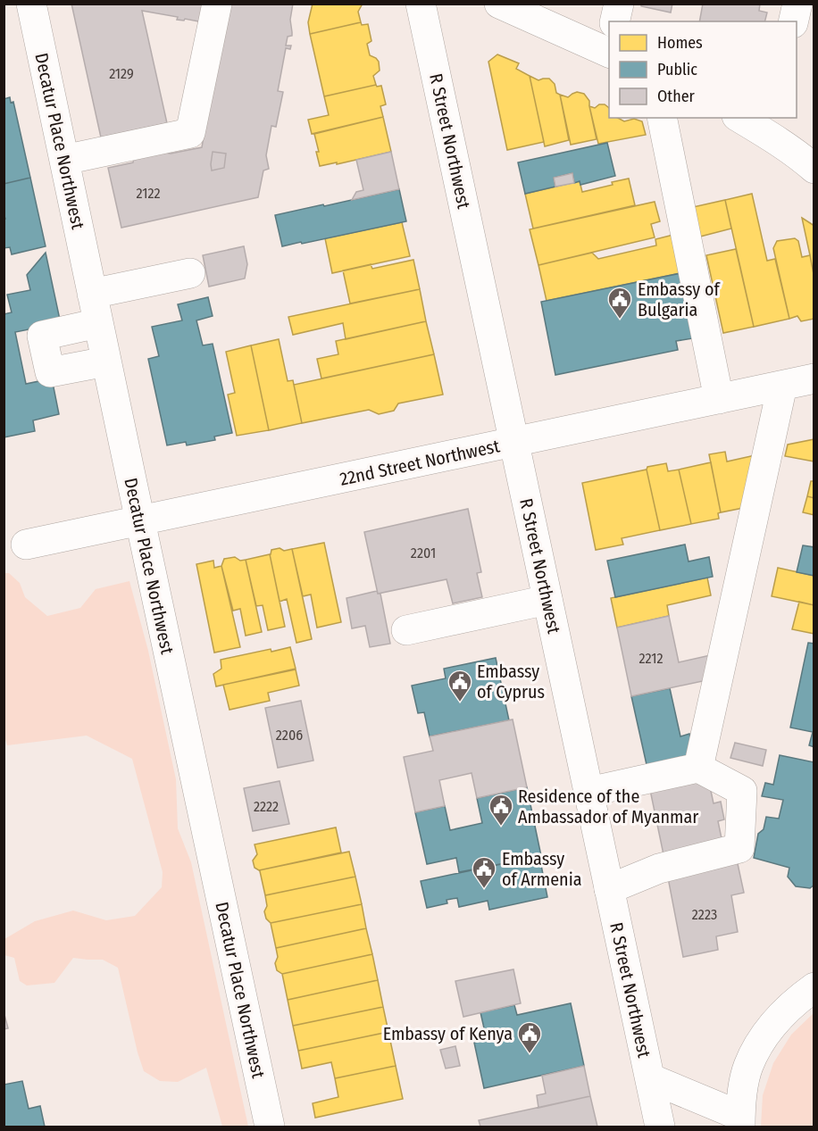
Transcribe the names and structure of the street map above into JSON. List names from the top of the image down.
{
  "streets": {
    "street": ["Decatur Place Northwest", "R Street Northwest", "22nd Street Northwest"]
  },
  "crossings": [
    ["Decatur Place Northwest", "22nd Street Northwest"],
    ["R Street Northwest", "22nd Street Northwest"]
  ],
  "places": {
    "public building": [
      "Embassy of Bulgaria",
      "Embassy of Cyprus",
      "Residence of the Ambassador of Myanmar",
      "Embassy of Armenia",
      "Embassy of Kenya"
    ]
  },
  "house_numbers": [
    "2129",
    "2122",
    "2201",
    "2212",
    "2206",
    "2222",
    "2223"
  ],
  "legend": ["Homes", "Public", "Other"]
}
